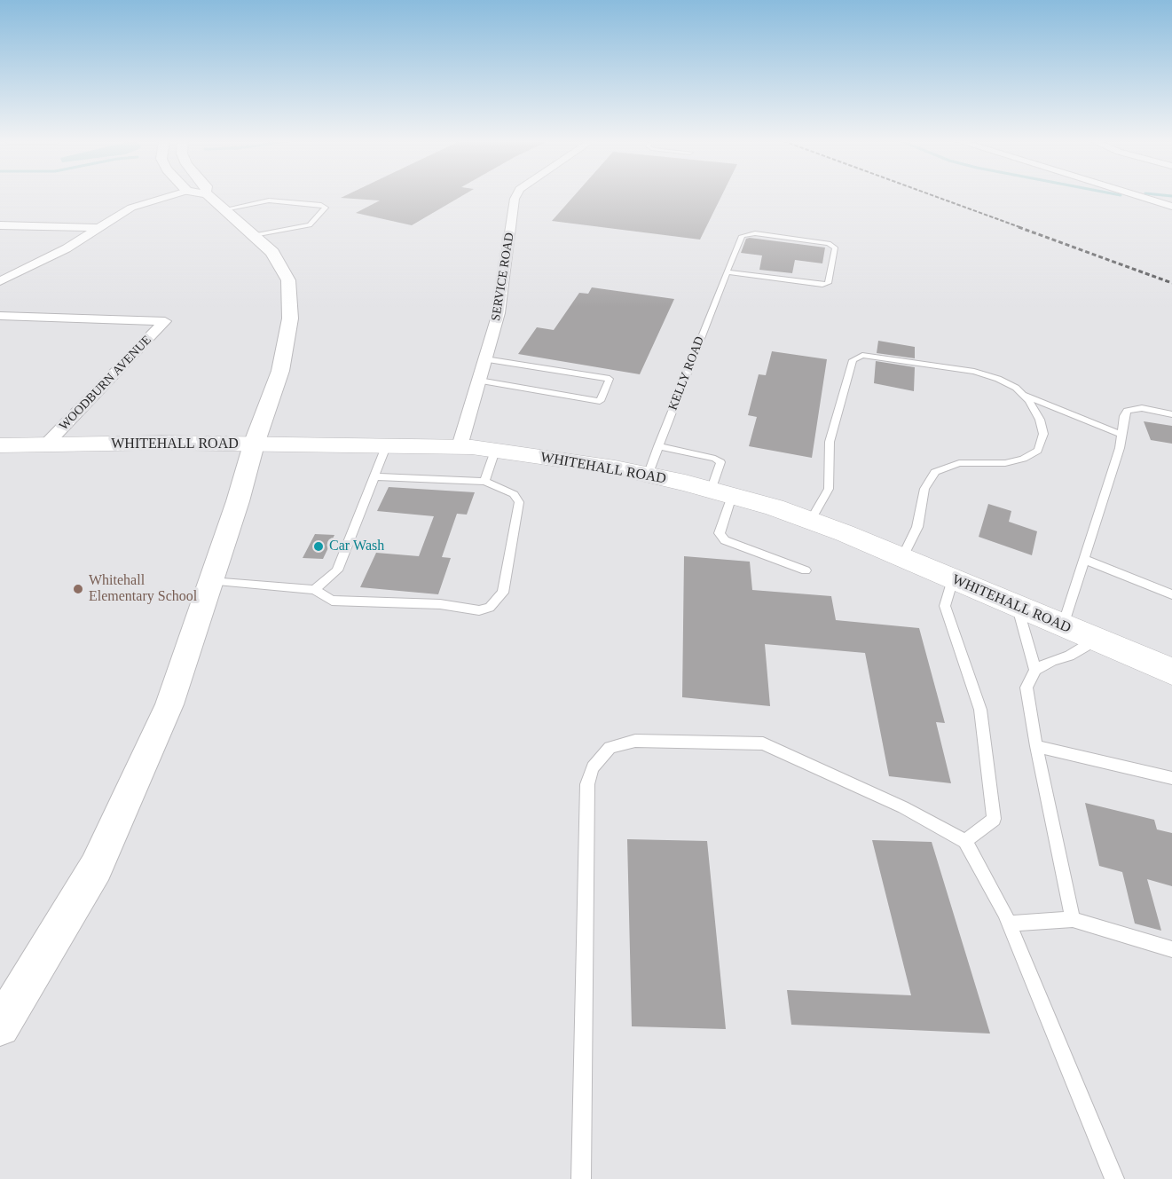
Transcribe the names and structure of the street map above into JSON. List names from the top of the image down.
{
  "streets": {
    "main road": ["WHITEHALL ROAD"],
    "street": ["SERVICE ROAD", "WOODBURN AVENUE"],
    "lane": ["KELLY ROAD"]
  },
  "crossings": [
    ["SERVICE ROAD", "WHITEHALL ROAD"],
    ["KELLY ROAD", "WHITEHALL ROAD"],
    ["WOODBURN AVENUE", "WHITEHALL ROAD"]
  ],
  "places": ["Car Wash", "Whitehall Elementary School"]
}
